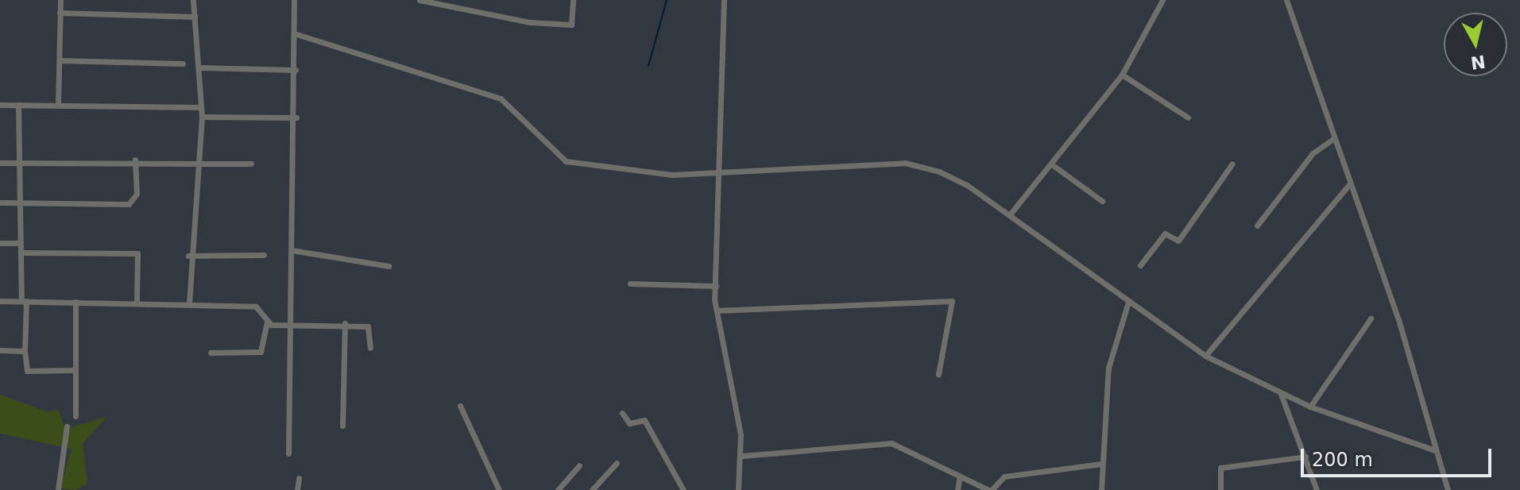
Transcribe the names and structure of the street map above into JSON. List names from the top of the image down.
{
  "scale_bar": "200 m",
  "north": "bottom"
}
